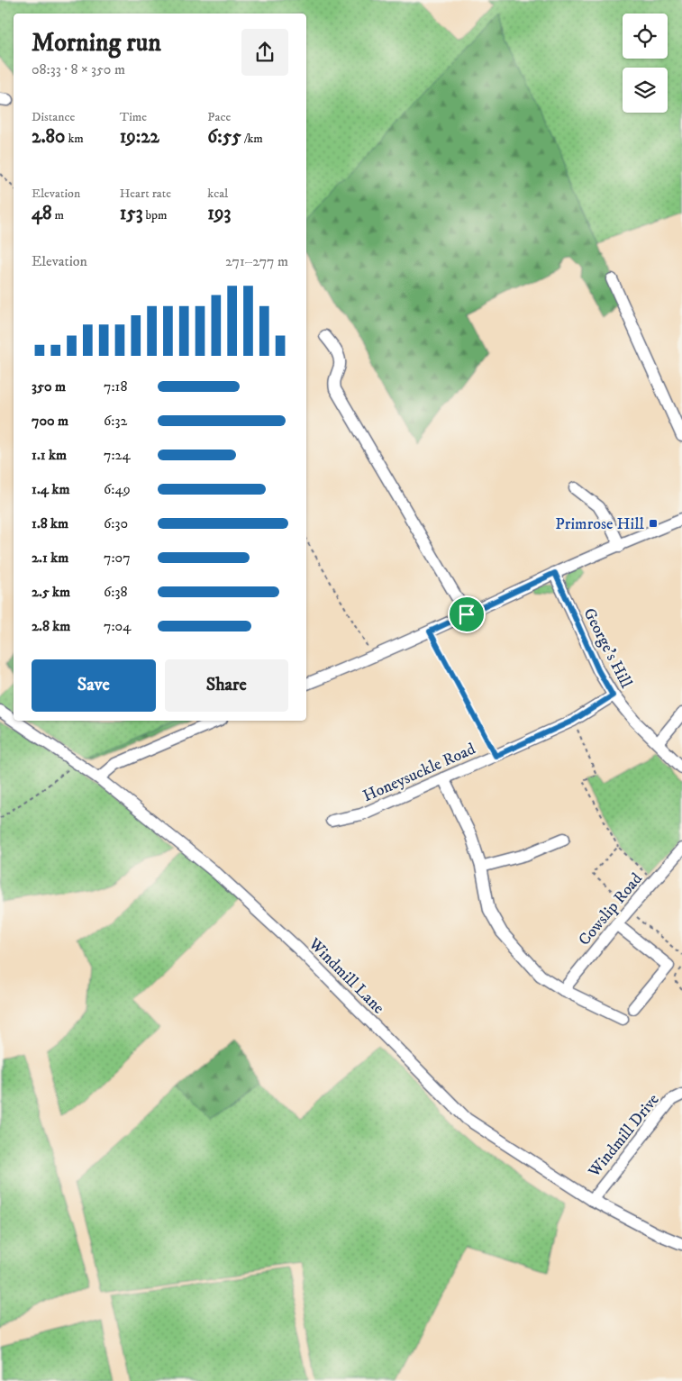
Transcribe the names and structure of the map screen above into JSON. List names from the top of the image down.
{
  "streets": {
    "street": [
      "George's Hill",
      "Honeysuckle Road",
      "Cowslip Road",
      "Windmill Lane",
      "Windmill Drive"
    ]
  },
  "crossings": [
    ["George's Hill", "Honeysuckle Road"],
    ["Windmill Lane", "Windmill Drive"]
  ],
  "places": {
    "transit": ["Primrose Hill"]
  },
  "page": {
    "heading": ["Morning run", "08:33 · 8 × 350 m"],
    "stats": [
      ["Distance", "2.80 km"],
      ["Time", "19:22"],
      ["Pace", "6:55 /km"],
      ["Elevation", "48 m"],
      ["Heart rate", "153 bpm"],
      ["kcal", "193"]
    ],
    "chart": ["Elevation", "271–277 m"],
    "list": [
      {
        "name": "350 m",
        "note": "7:18"
      },
      {
        "name": "700 m",
        "note": "6:32"
      },
      {
        "name": "1.1 km",
        "note": "7:24"
      },
      {
        "name": "1.4 km",
        "note": "6:49"
      },
      {
        "name": "1.8 km",
        "note": "6:30"
      },
      {
        "name": "2.1 km",
        "note": "7:07"
      },
      {
        "name": "2.5 km",
        "note": "6:38"
      },
      {
        "name": "2.8 km",
        "note": "7:04"
      }
    ],
    "buttons": ["Save", "Share"]
  }
}
